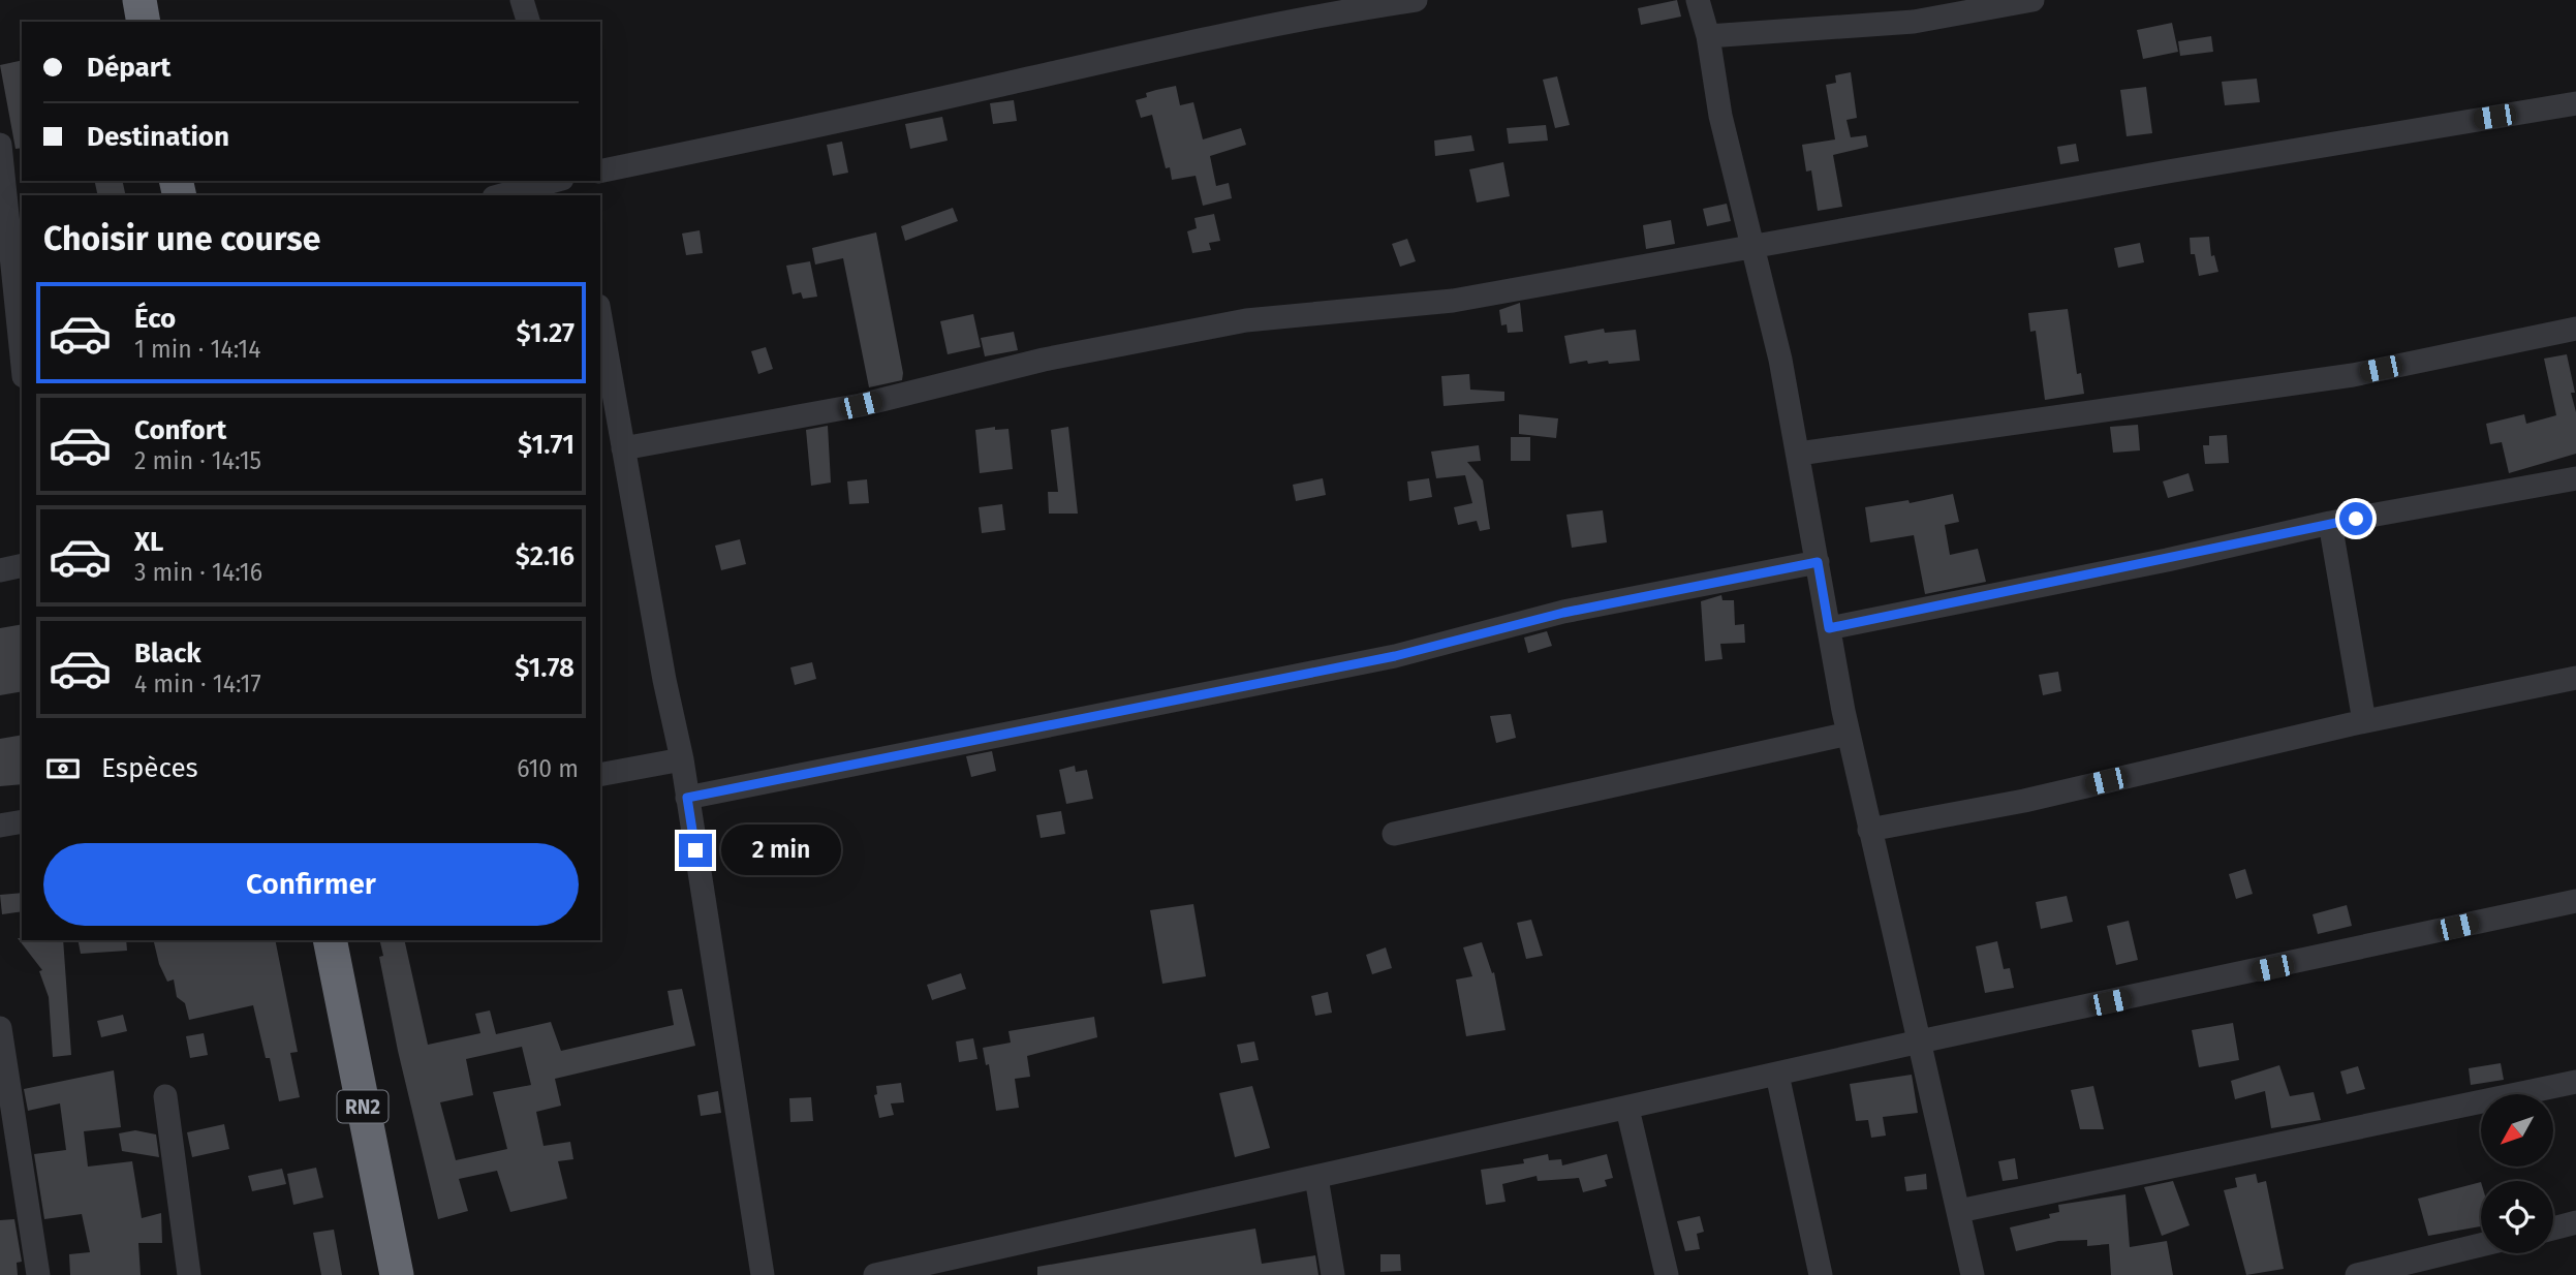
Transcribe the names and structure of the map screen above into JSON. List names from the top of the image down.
{
  "streets": {
    "highway": ["RN2"]
  },
  "north": "bottom left",
  "page": {
    "banner": ["Départ", "Destination"],
    "heading": "Choisir une course",
    "list": [
      {
        "name": "Éco",
        "note": "1 min · 14:14",
        "value": "$1.27"
      },
      {
        "name": "Confort",
        "note": "2 min · 14:15",
        "value": "$1.71"
      },
      {
        "name": "XL",
        "note": "3 min · 14:16",
        "value": "$2.16"
      },
      {
        "name": "Black",
        "note": "4 min · 14:17",
        "value": "$1.78"
      }
    ],
    "pay": ["Espèces", "610 m"],
    "bubble": "2 min",
    "buttons": "Confirmer"
  }
}
